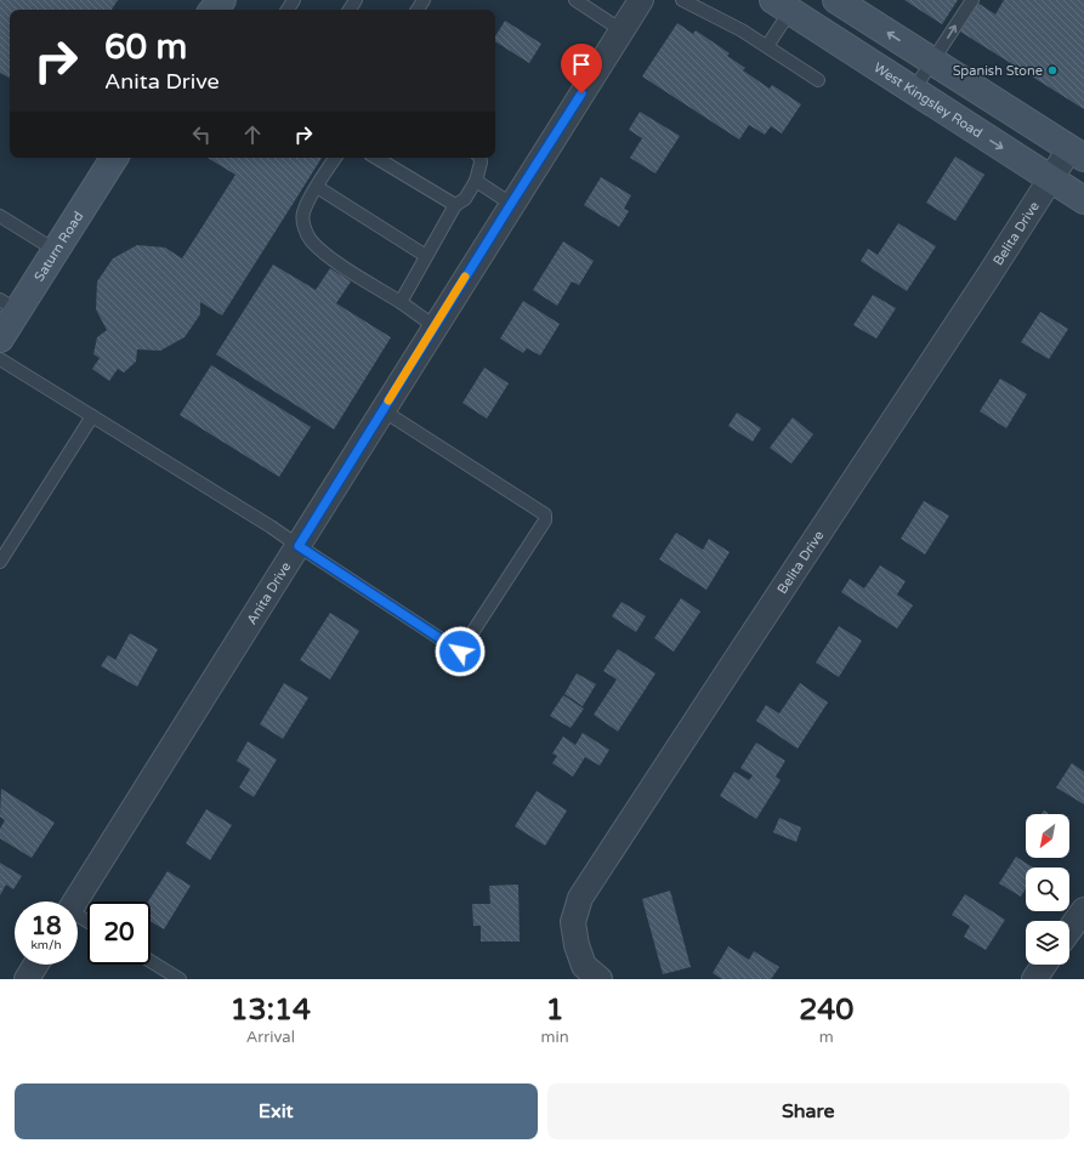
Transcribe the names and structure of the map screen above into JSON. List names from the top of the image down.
{
  "streets": {
    "main road": ["West Kingsley Road", "Saturn Road"],
    "street": ["Belita Drive", "Anita Drive"]
  },
  "crossings": [
    ["West Kingsley Road", "Belita Drive"]
  ],
  "places": ["Spanish Stone"],
  "north": "bottom left",
  "page": {
    "turn": ["60 m", "Anita Drive"],
    "speed": "18 km/h",
    "limit": "20",
    "eta": [
      "13:14",
      "Arrival",
      "1",
      "min",
      "240",
      "m"
    ],
    "buttons": ["Exit", "Share"]
  }
}
